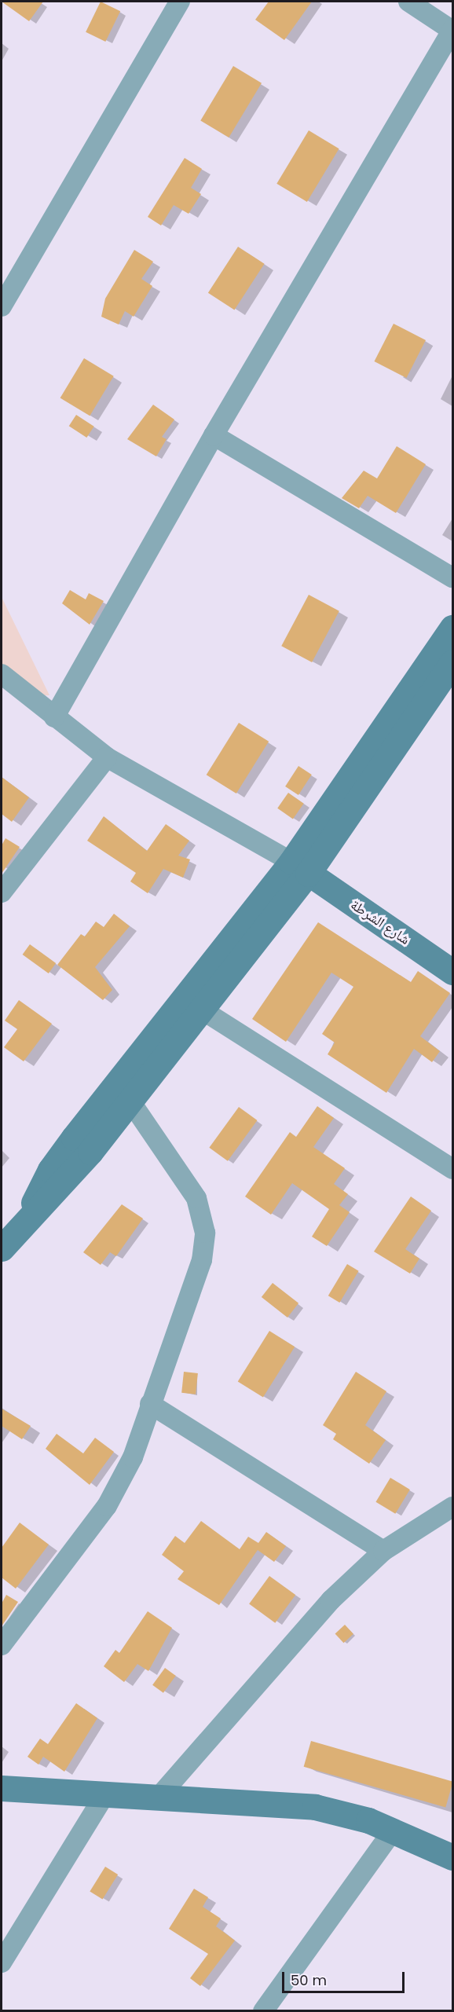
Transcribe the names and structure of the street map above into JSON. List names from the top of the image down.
{
  "streets": {
    "main road": ["شارع الشرطة"]
  },
  "scale_bar": "50 m"
}
